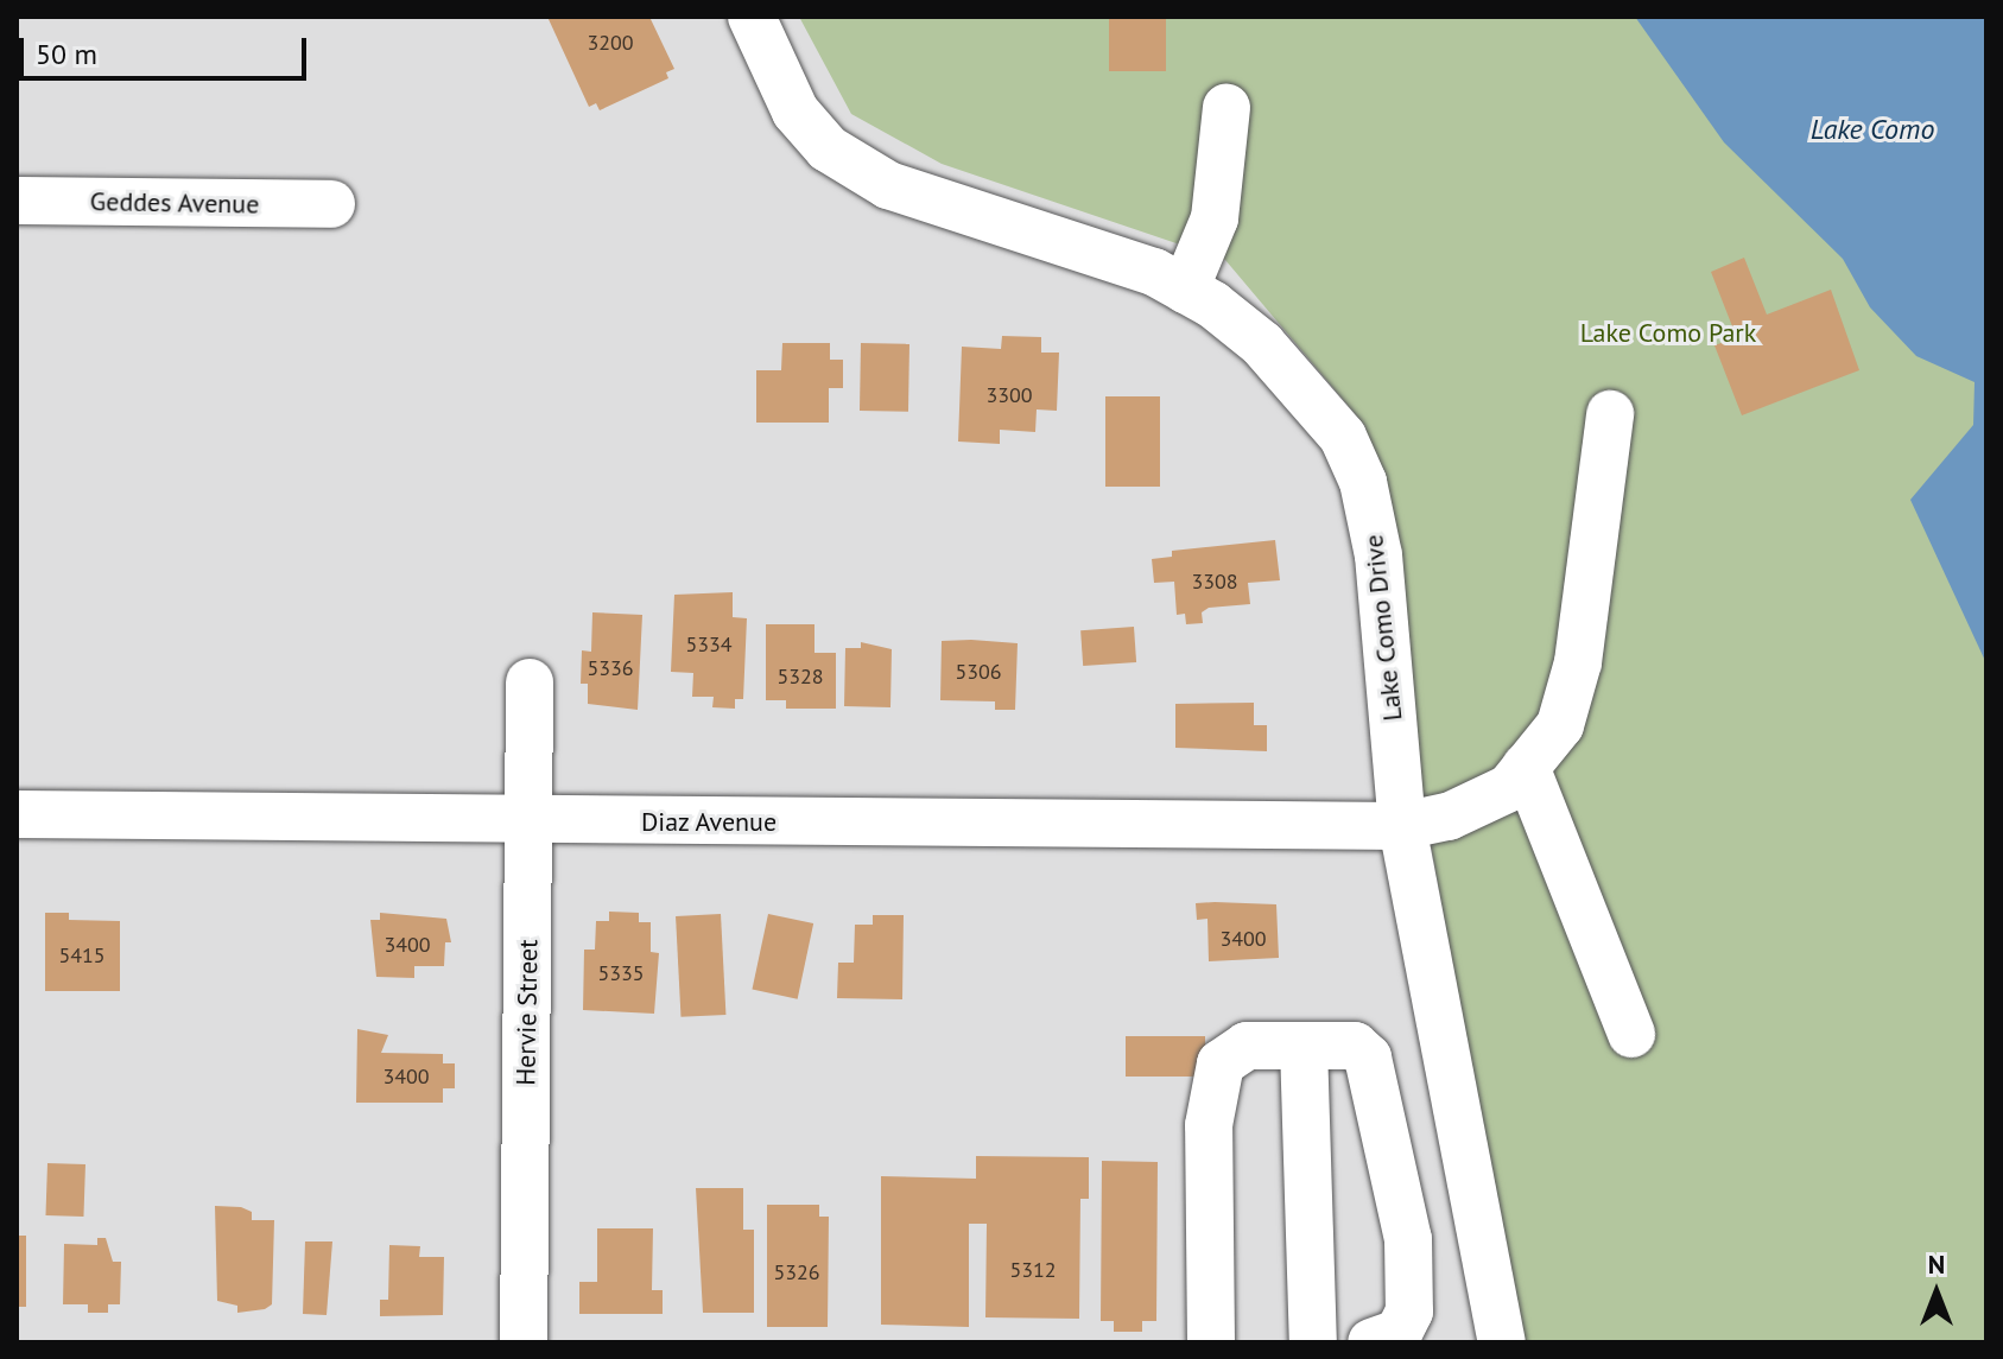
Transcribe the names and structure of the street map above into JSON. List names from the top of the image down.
{
  "streets": {
    "street": [
      "Geddes Avenue",
      "Lake Como Drive",
      "Diaz Avenue",
      "Hervie Street"
    ]
  },
  "crossings": [
    ["Lake Como Drive", "Diaz Avenue"],
    ["Diaz Avenue", "Hervie Street"]
  ],
  "water": ["Lake Como"],
  "parks": ["Lake Como Park"],
  "house_numbers": [
    "3200",
    "3300",
    "3308",
    "5334",
    "5336",
    "5306",
    "5328",
    "3400",
    "3400",
    "5415",
    "5335",
    "3400",
    "5312",
    "5326"
  ],
  "scale_bar": "50 m",
  "north": "top"
}
